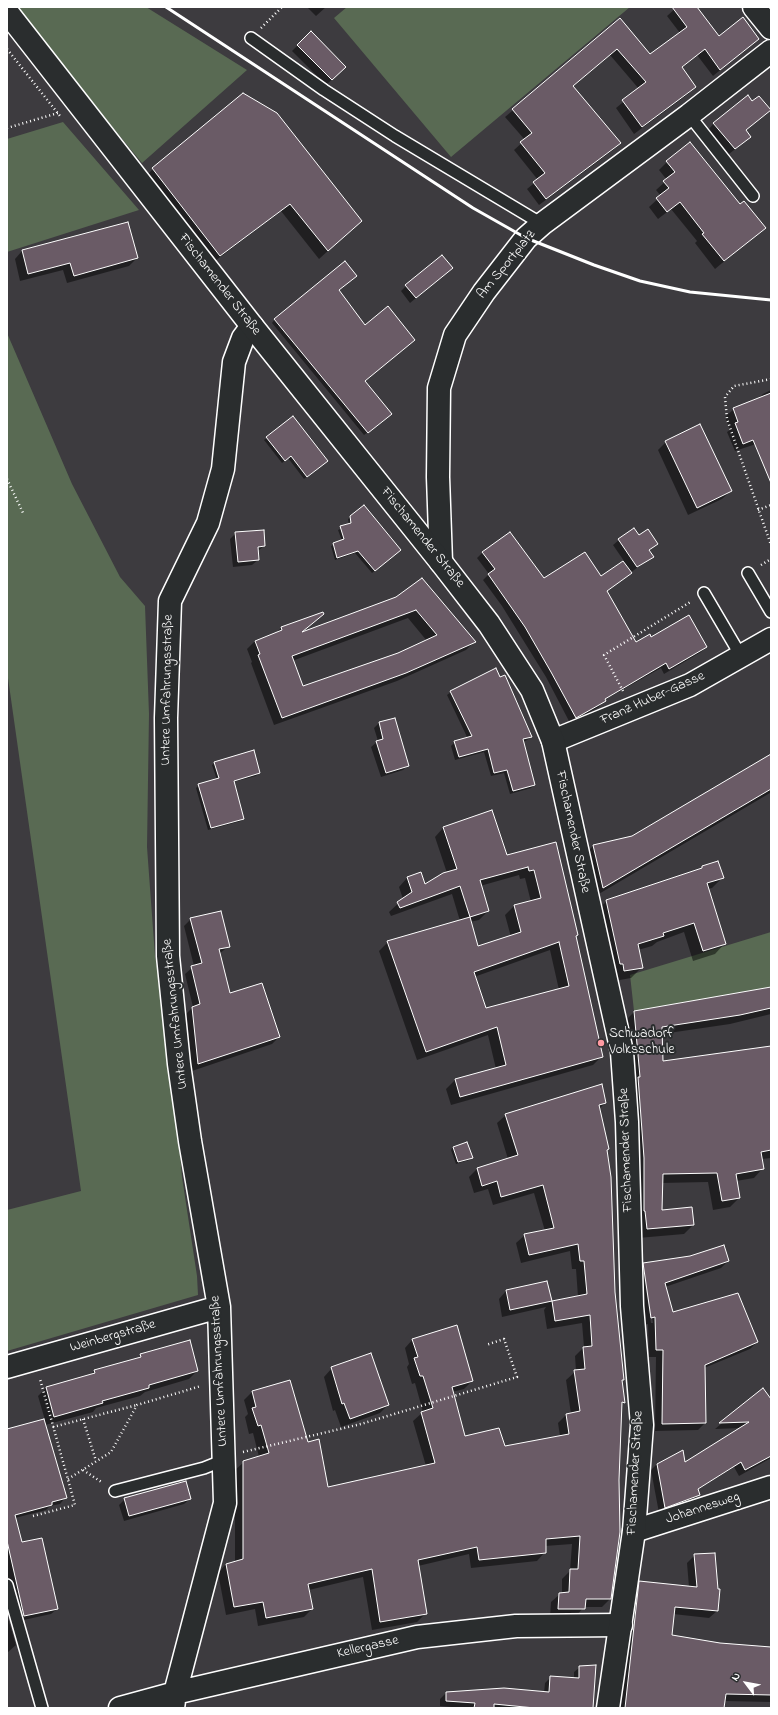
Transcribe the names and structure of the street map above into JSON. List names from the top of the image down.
{
  "streets": {
    "street": [
      "Am Sportplatz",
      "Fischamender Straße",
      "Untere Umfahrungsstraße",
      "Franz Huber-Gasse",
      "Weinbergstraße",
      "Johannesweg",
      "Kellergasse"
    ]
  },
  "crossings": [
    ["Am Sportplatz", "Fischamender Straße"],
    ["Fischamender Straße", "Untere Umfahrungsstraße"],
    ["Fischamender Straße", "Franz Huber-Gasse"],
    ["Fischamender Straße", "Johannesweg"],
    ["Fischamender Straße", "Kellergasse"],
    ["Untere Umfahrungsstraße", "Weinbergstraße"],
    ["Untere Umfahrungsstraße", "Kellergasse"]
  ],
  "places": ["Schwadorf Volksschule"],
  "north": "top left"
}
